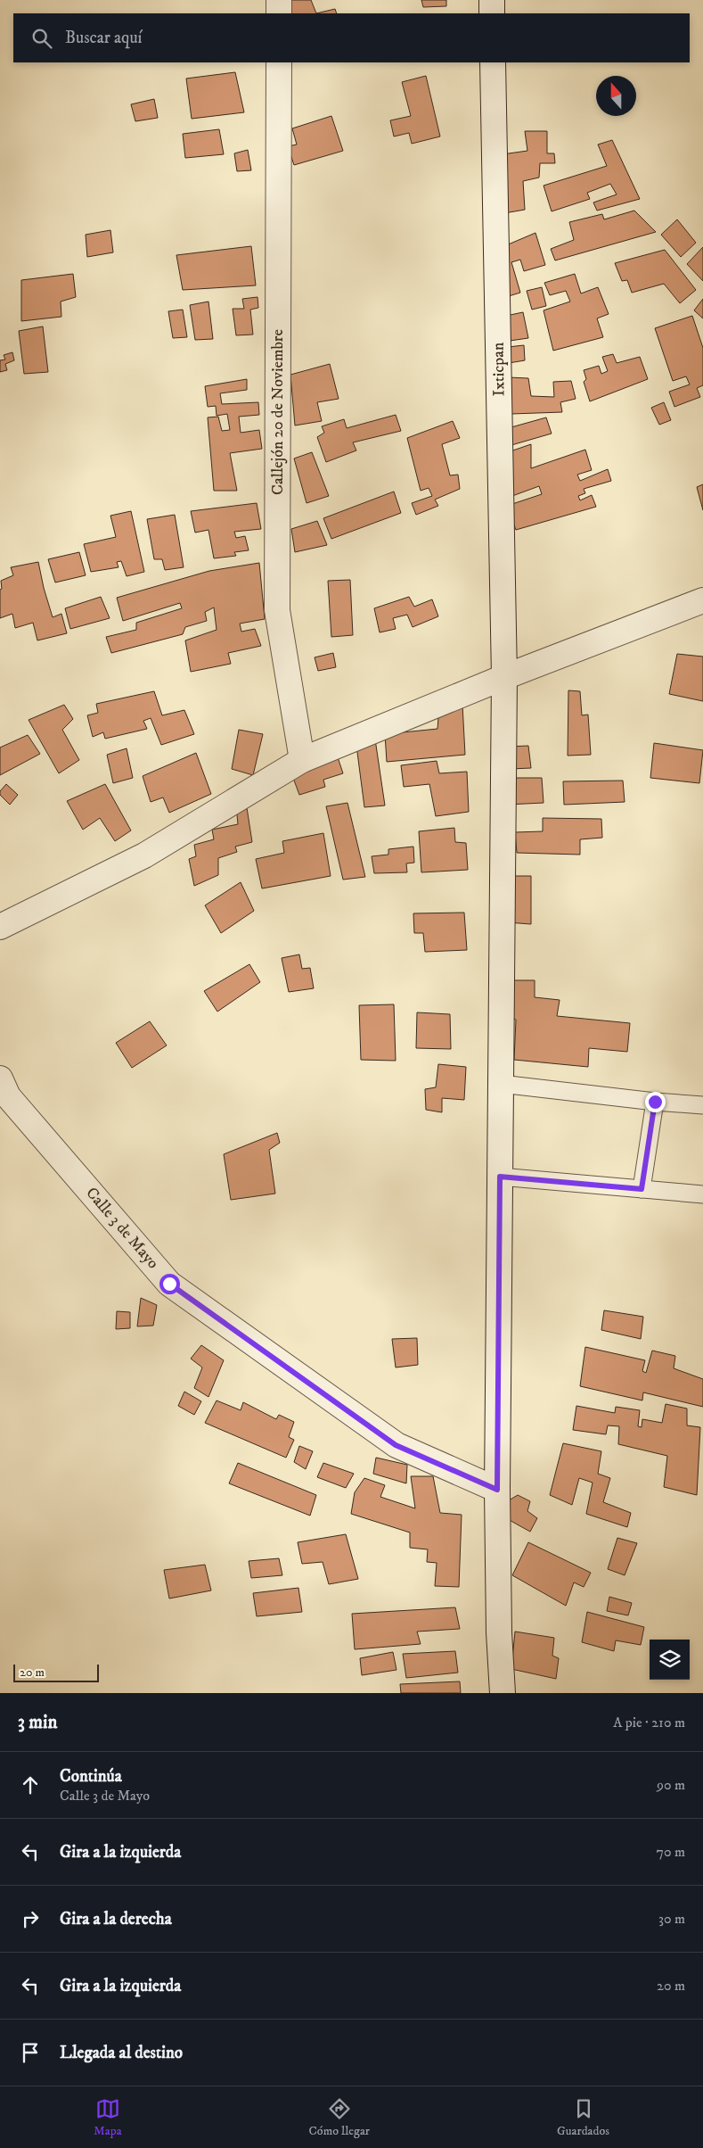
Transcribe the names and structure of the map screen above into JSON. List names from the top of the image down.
{
  "streets": {
    "street": ["Ixticpan", "Callejón 20 de Noviembre", "Calle 3 de Mayo"]
  },
  "crossings": [
    ["Ixticpan", "Calle 3 de Mayo"]
  ],
  "scale_bar": "20 m",
  "north": "top",
  "page": {
    "search": "Buscar aquí",
    "scale": "20 m",
    "heading": ["3 min", "A pie · 210 m"],
    "list": [
      ["Continúa", "Calle 3 de Mayo", "90 m"],
      ["Gira a la izquierda", "70 m"],
      ["Gira a la derecha", "30 m"],
      ["Gira a la izquierda", "20 m"],
      "Llegada al destino"
    ],
    "nav": ["Mapa", "Cómo llegar", "Guardados"]
  }
}
